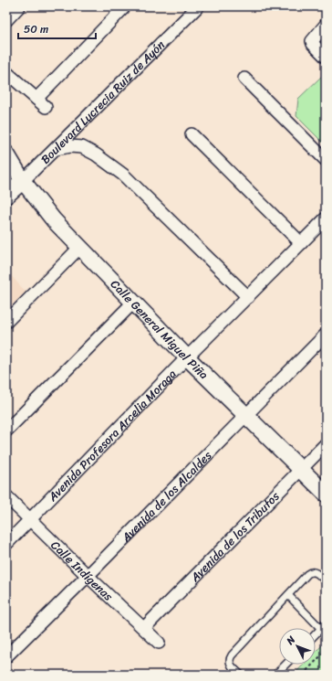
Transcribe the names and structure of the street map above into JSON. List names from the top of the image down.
{
  "streets": {
    "street": [
      "Boulevard Lucrecia Ruiz de Ayón",
      "Calle General Miguel Piña",
      "Avenida Profesora Arcelia Moraga",
      "Avenida de los Alcaldes",
      "Avenida de los Tributos",
      "Calle Indígenas"
    ]
  },
  "crossings": [
    ["Boulevard Lucrecia Ruiz de Ayón", "Calle General Miguel Piña"],
    ["Calle General Miguel Piña", "Avenida Profesora Arcelia Moraga"],
    ["Calle General Miguel Piña", "Avenida de los Alcaldes"],
    ["Calle General Miguel Piña", "Avenida de los Tributos"],
    ["Avenida Profesora Arcelia Moraga", "Calle Indígenas"],
    ["Avenida de los Alcaldes", "Calle Indígenas"],
    ["Avenida de los Tributos", "Calle Indígenas"]
  ],
  "scale_bar": "50 m",
  "north": "top left"
}
